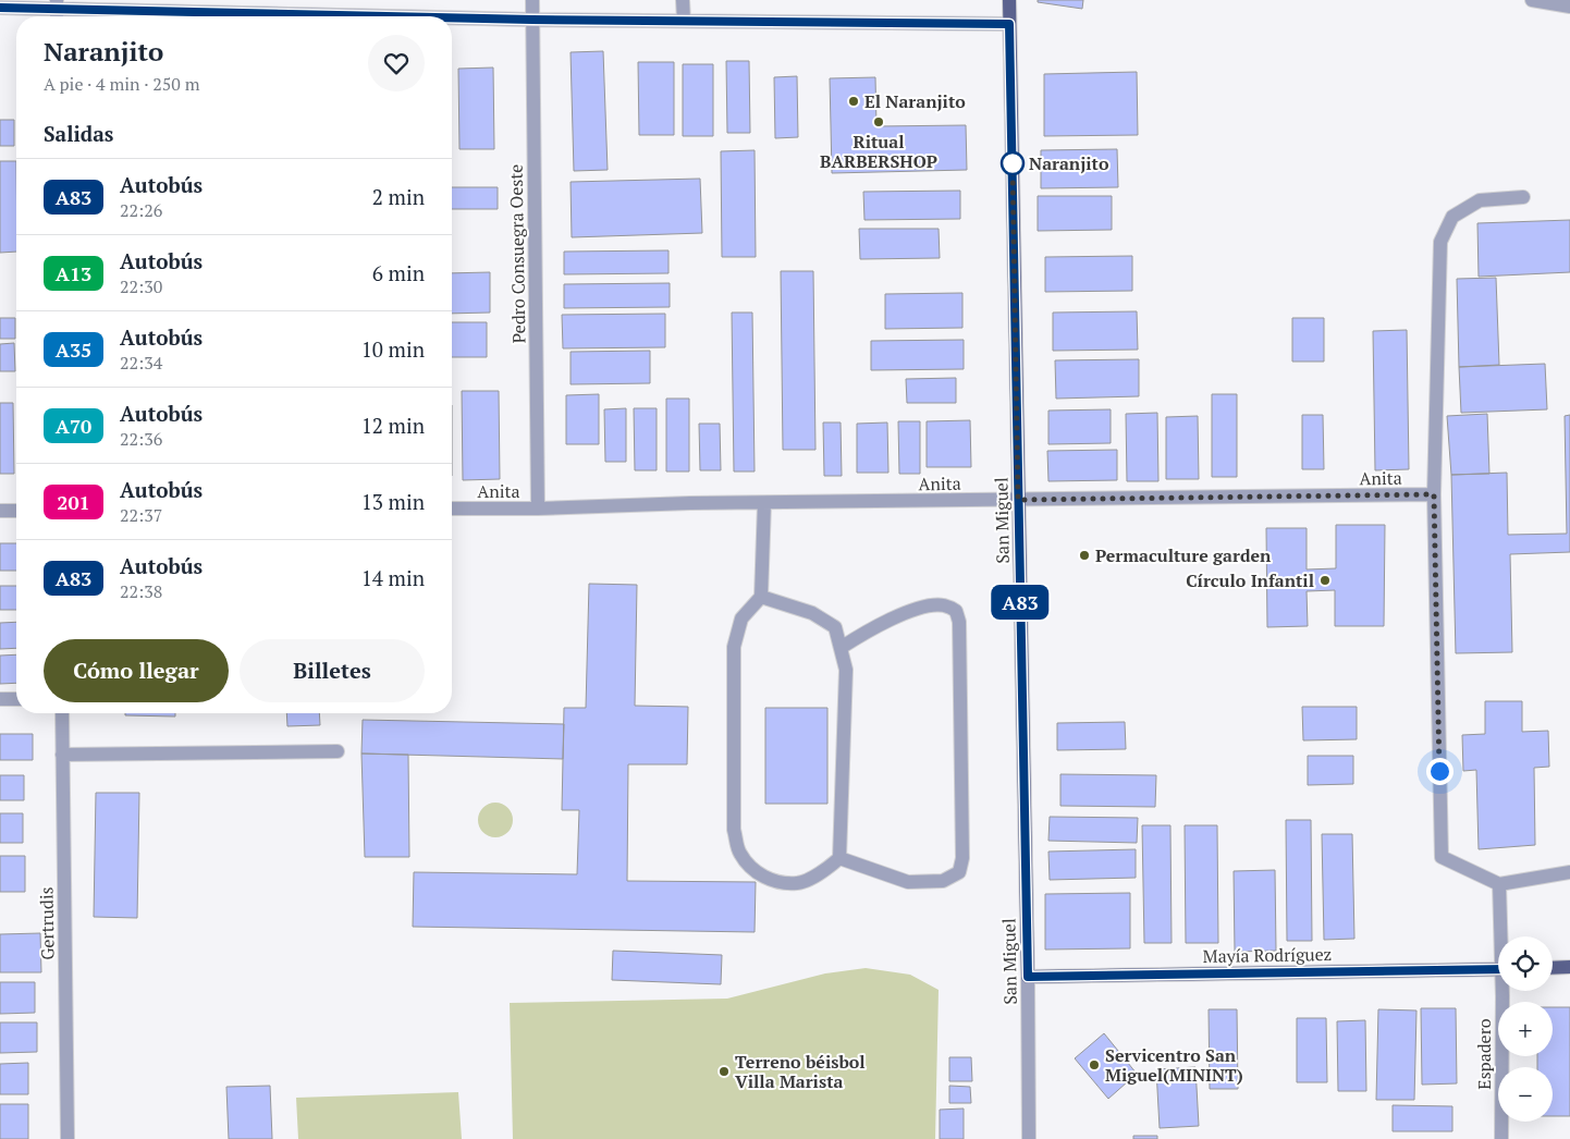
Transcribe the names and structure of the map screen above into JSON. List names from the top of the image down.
{
  "streets": {
    "main road": ["San Miguel", "Mayía Rodríguez"],
    "street": [
      "Pedro Consuegra Oeste",
      "Anita",
      "Gertrudis",
      "Espadero"
    ]
  },
  "crossings": [
    ["Pedro Consuegra Oeste", "Anita"],
    ["Anita", "San Miguel"],
    ["San Miguel", "Mayía Rodríguez"]
  ],
  "places": [
    "El Naranjito",
    "Ritual BARBERSHOP",
    "Naranjito",
    "Permaculture garden",
    "Círculo Infantil",
    "Servicentro San Miguel(MININT)",
    "Terreno béisbol Villa Marista"
  ],
  "lines": ["bus line A83"],
  "page": {
    "on_map": "A83",
    "heading": [
      ["Naranjito", "A pie · 4 min · 250 m"],
      "Salidas"
    ],
    "list": [
      {
        "mark": "A83",
        "name": "Autobús",
        "note": "22:26",
        "value": "2 min"
      },
      {
        "mark": "A13",
        "name": "Autobús",
        "note": "22:30",
        "value": "6 min"
      },
      {
        "mark": "A35",
        "name": "Autobús",
        "note": "22:34",
        "value": "10 min"
      },
      {
        "mark": "A70",
        "name": "Autobús",
        "note": "22:36",
        "value": "12 min"
      },
      {
        "mark": "201",
        "name": "Autobús",
        "note": "22:37",
        "value": "13 min"
      },
      {
        "mark": "A83",
        "name": "Autobús",
        "note": "22:38",
        "value": "14 min"
      }
    ],
    "buttons": ["Cómo llegar", "Billetes"],
    "map_buttons": ["+", "−"]
  }
}
